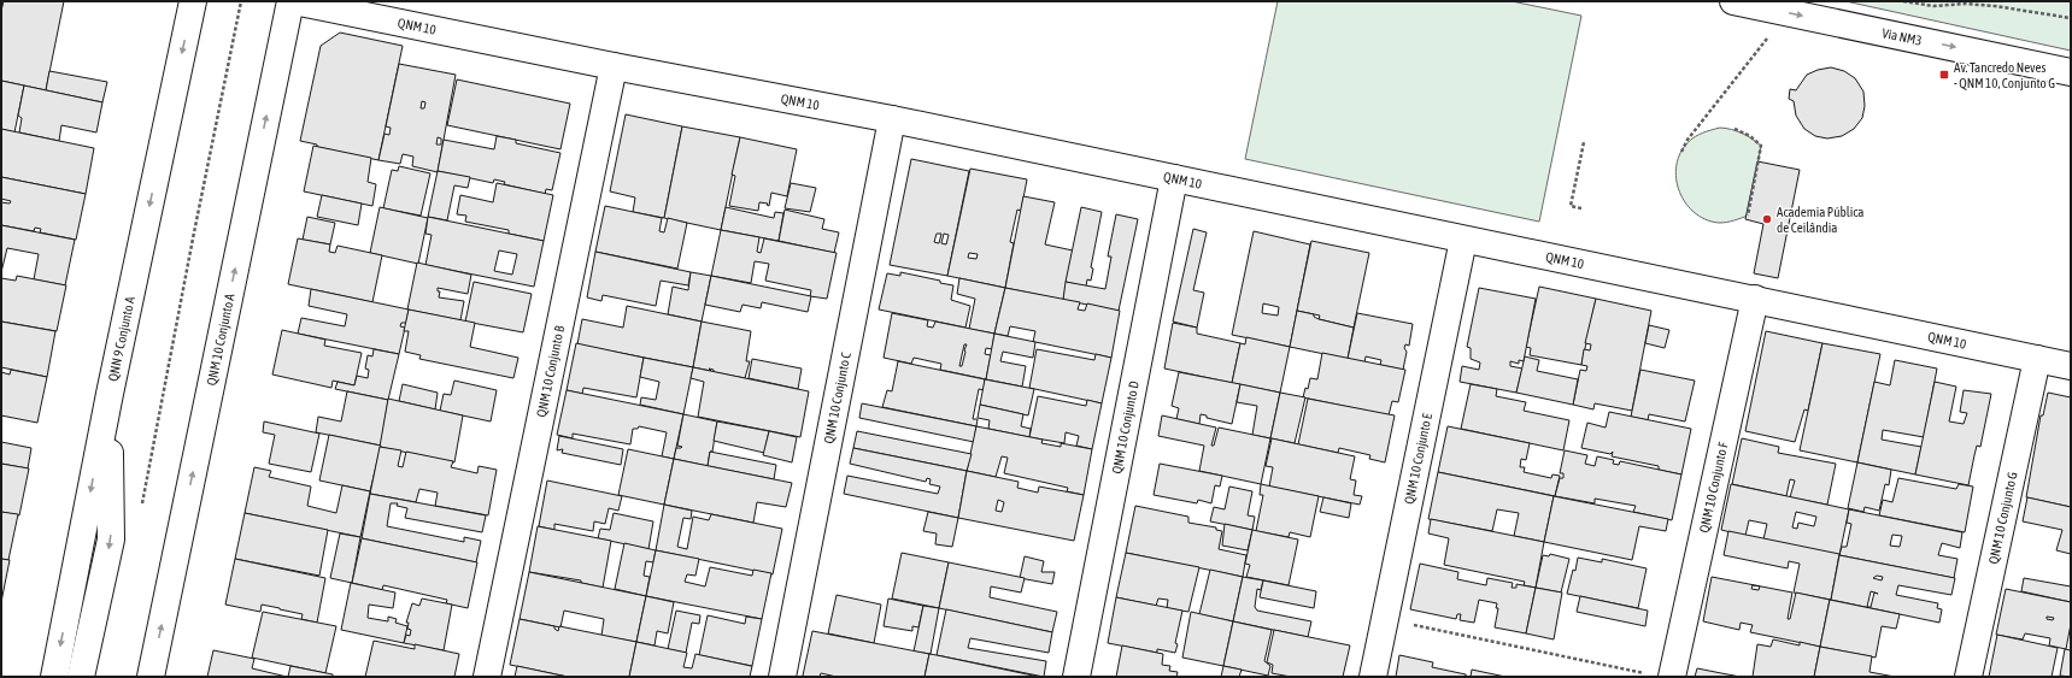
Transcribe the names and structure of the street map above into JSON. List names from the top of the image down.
{
  "streets": {
    "street": [
      "QNM 10",
      "Via NM3",
      "QNN 9 Conjunto A",
      "QNM 10 Conjunto A",
      "QNM 10 Conjunto B",
      "QNM 10 Conjunto C",
      "QNM 10 Conjunto D",
      "QNM 10 Conjunto E",
      "QNM 10 Conjunto F",
      "QNM 10 Conjunto G"
    ]
  },
  "crossings": [
    ["QNM 10", "QNM 10 Conjunto A"],
    ["QNM 10", "QNM 10 Conjunto B"],
    ["QNM 10", "QNM 10 Conjunto C"],
    ["QNM 10", "QNM 10 Conjunto D"],
    ["QNM 10", "QNM 10 Conjunto E"],
    ["QNM 10", "QNM 10 Conjunto F"],
    ["QNM 10", "QNM 10 Conjunto G"]
  ],
  "one_way": ["Via NM3"],
  "places": {
    "transit": ["Av. Tancredo Neves - QNM 10, Conjunto G"],
    "other": ["Academia Pública de Ceilândia"]
  }
}
